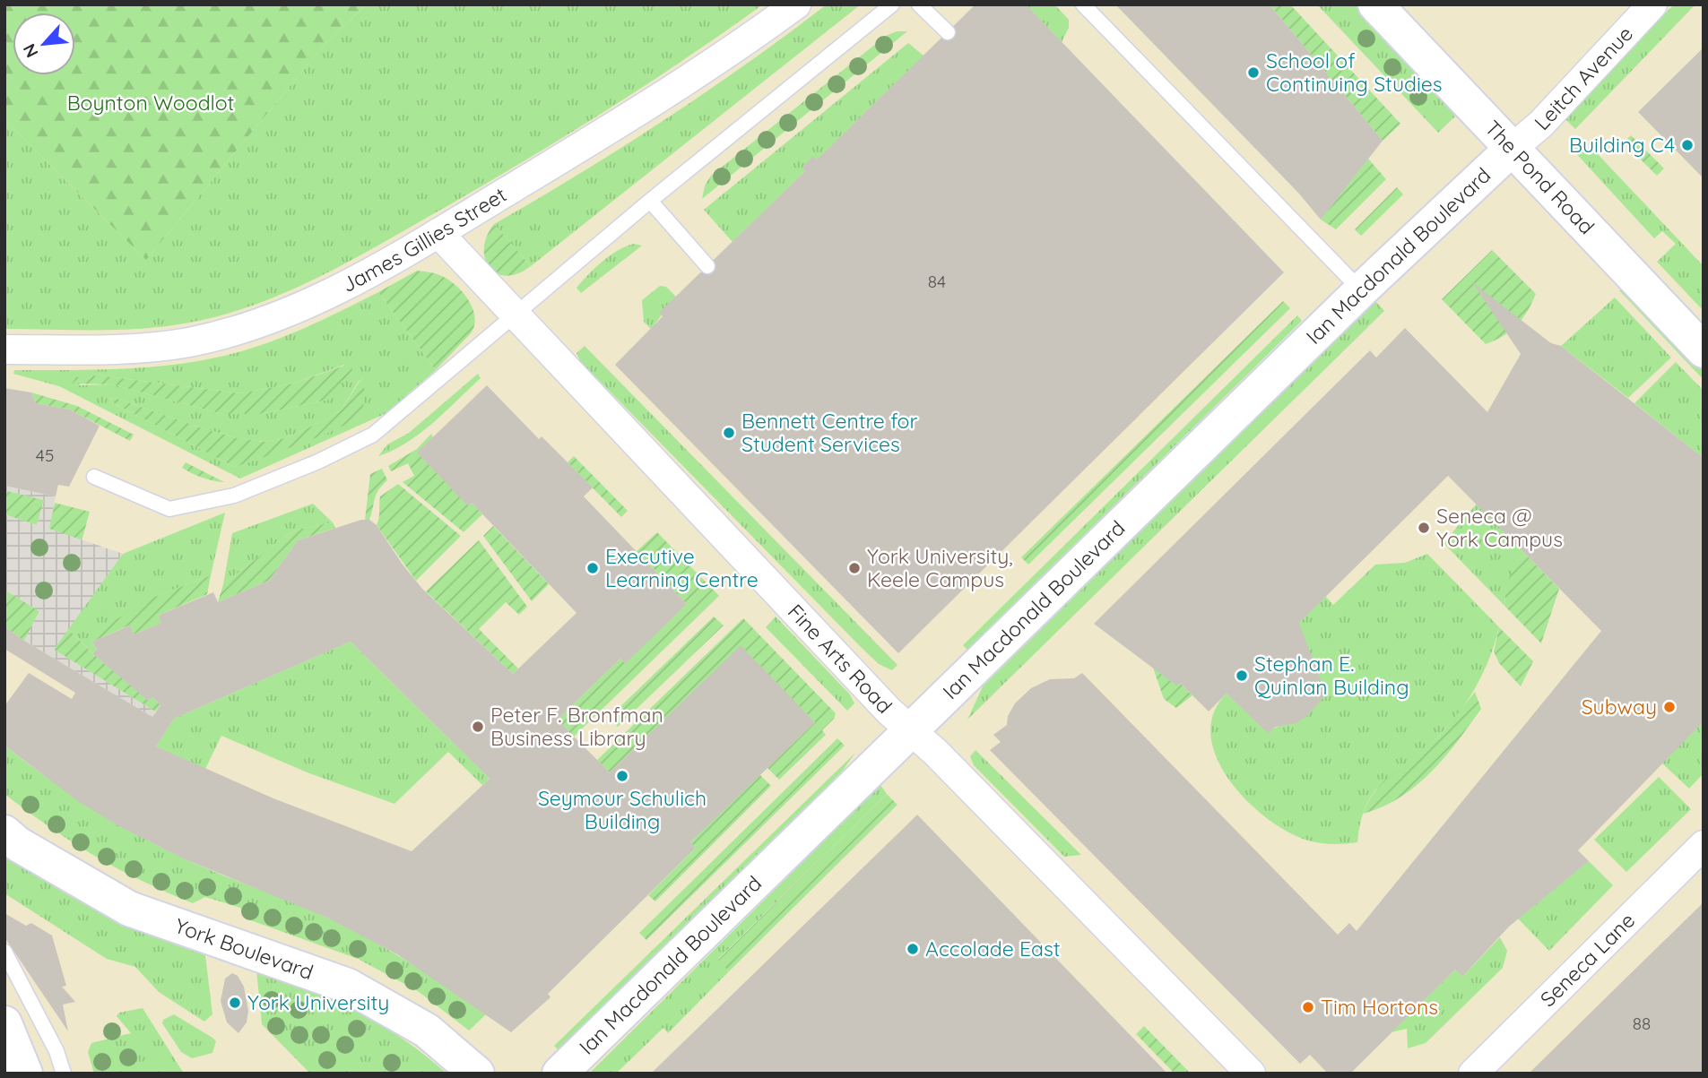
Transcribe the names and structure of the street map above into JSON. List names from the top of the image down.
{
  "streets": {
    "street": [
      "Leitch Avenue",
      "The Pond Road",
      "James Gillies Street",
      "Ian Macdonald Boulevard",
      "Fine Arts Road",
      "York Boulevard",
      "Seneca Lane"
    ]
  },
  "crossings": [
    ["Leitch Avenue", "The Pond Road"],
    ["Leitch Avenue", "Ian Macdonald Boulevard"],
    ["The Pond Road", "Ian Macdonald Boulevard"],
    ["James Gillies Street", "Fine Arts Road"],
    ["Ian Macdonald Boulevard", "Fine Arts Road"]
  ],
  "parks": ["Boynton Woodlot"],
  "places": [
    "School of Continuing Studies",
    "Building C4",
    "Bennett Centre for Student Services",
    "Seneca @ York Campus",
    "Executive Learning Centre",
    "York University, Keele Campus",
    "Stephan E. Quinlan Building",
    "Subway",
    "Peter F. Bronfman Business Library",
    "Seymour Schulich Building",
    "Accolade East",
    "York University",
    "Tim Hortons"
  ],
  "house_numbers": ["84", "45", "88"],
  "north": "bottom left"
}
